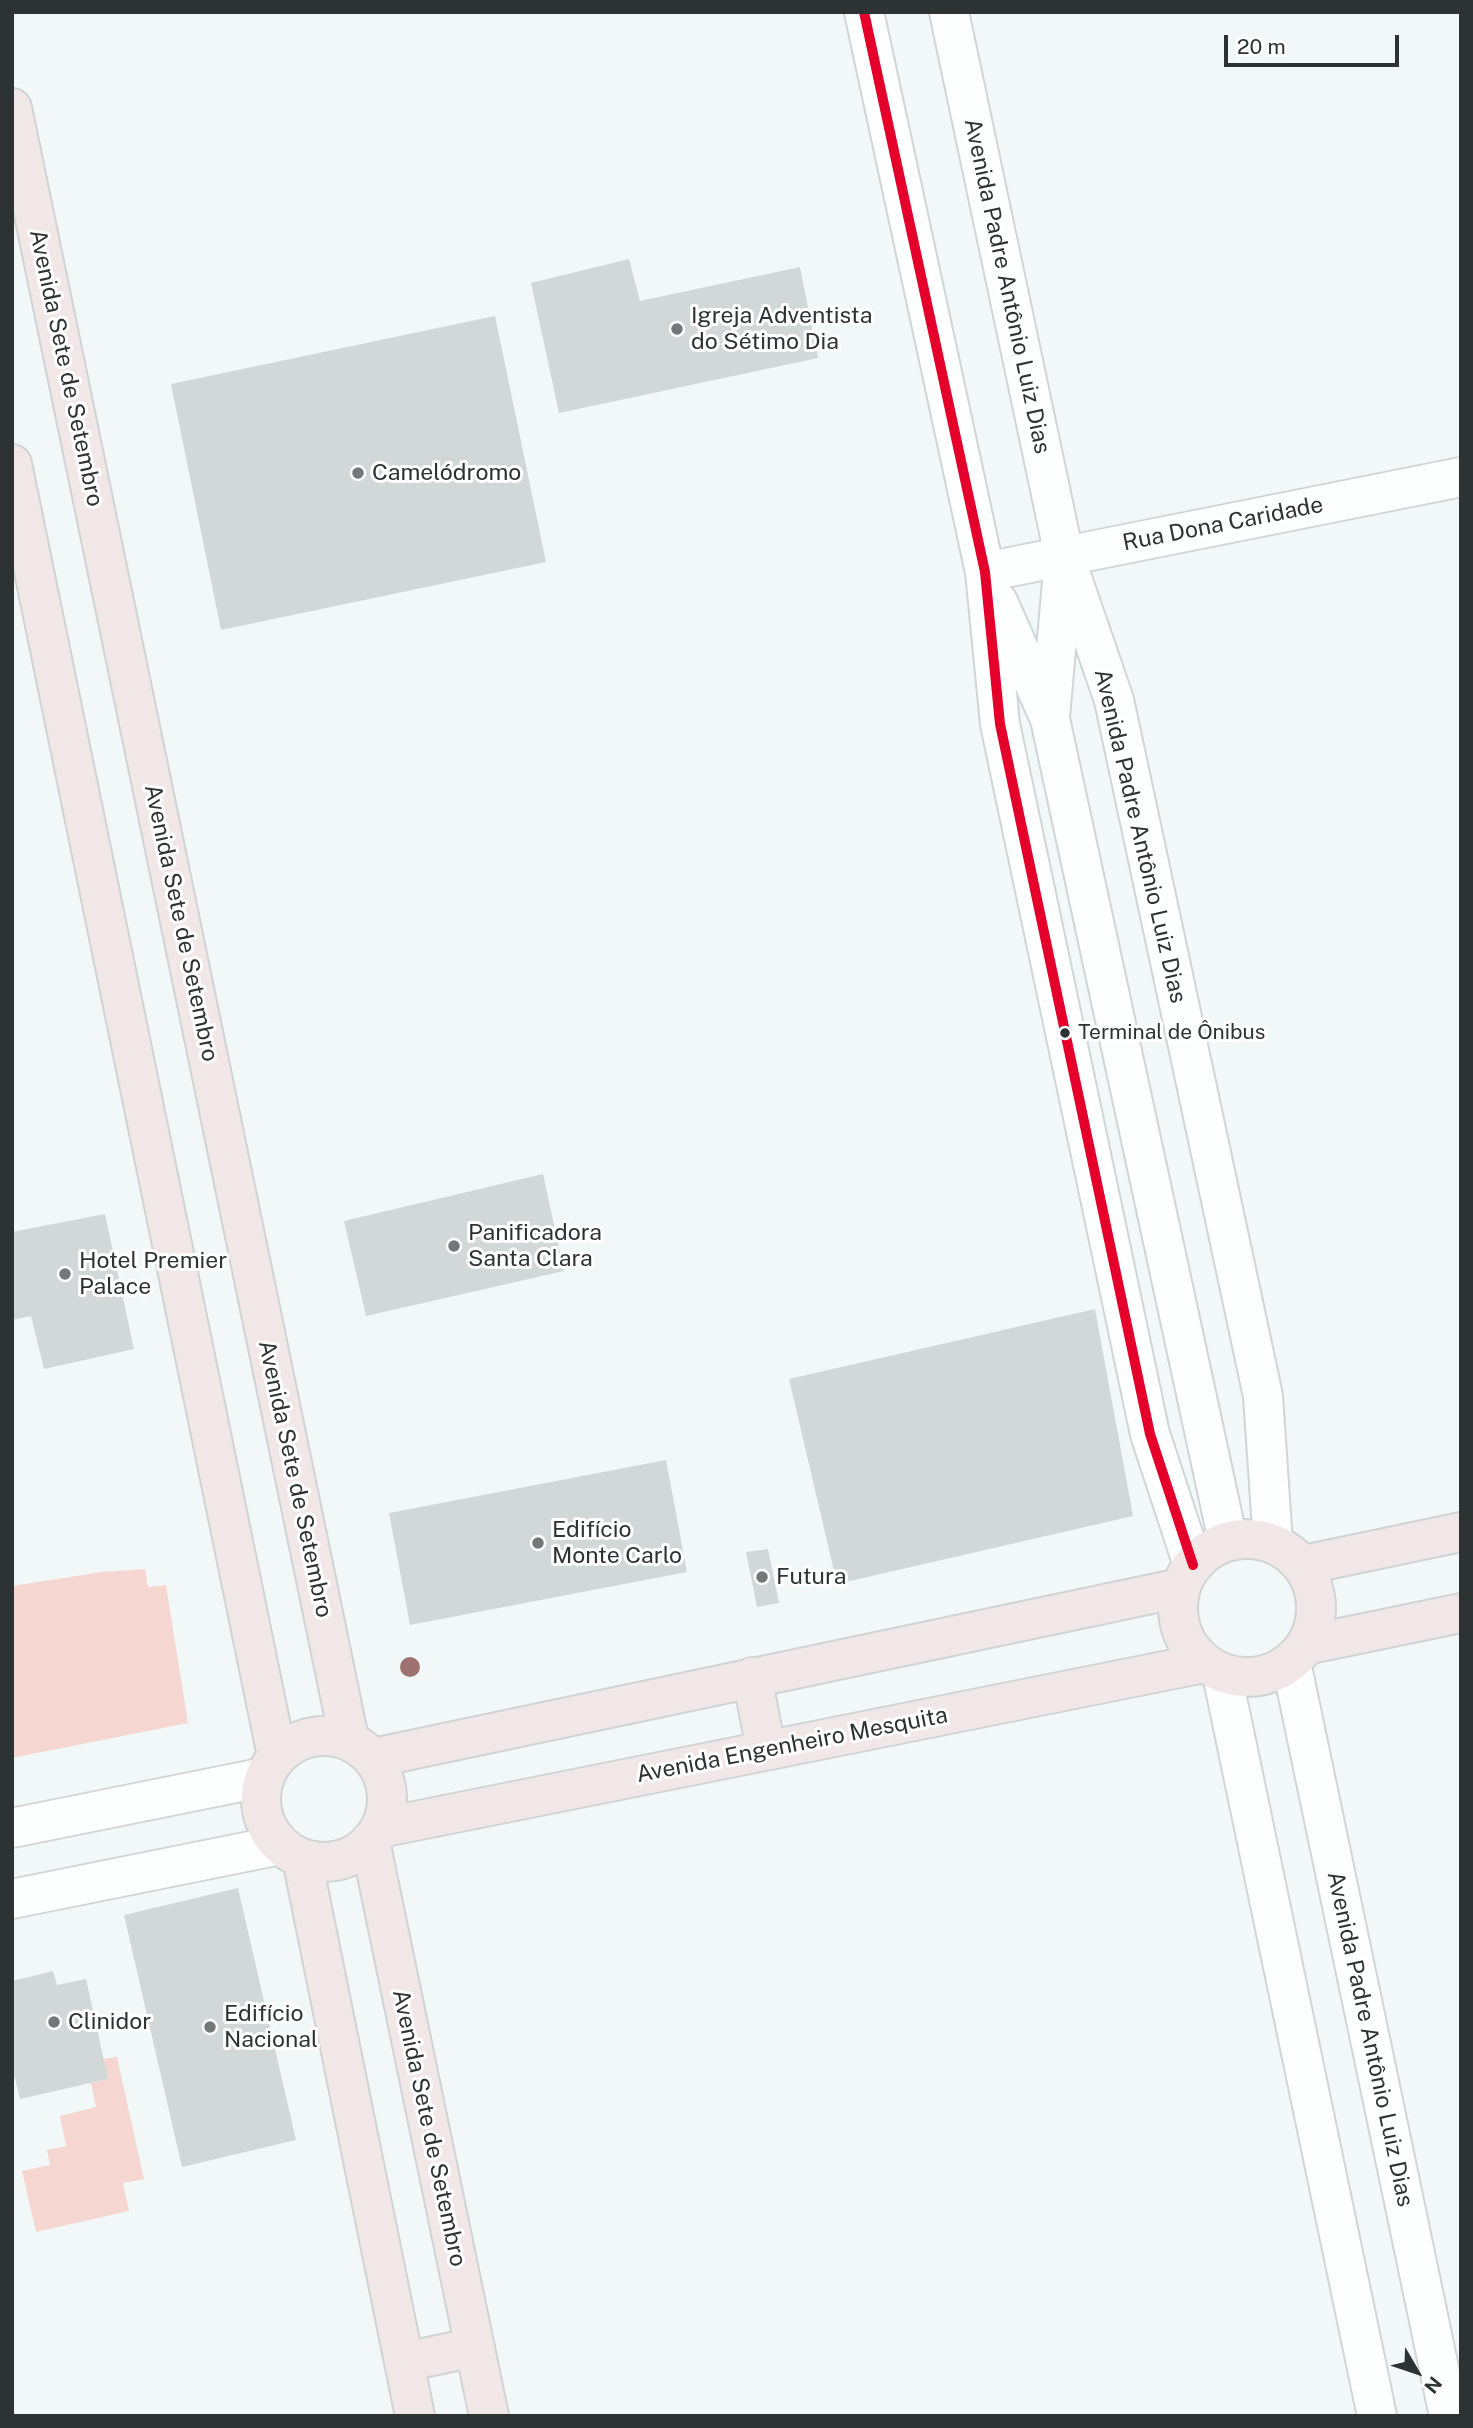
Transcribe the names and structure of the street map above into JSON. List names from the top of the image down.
{
  "streets": {
    "main road": ["Avenida Sete de Setembro", "Avenida Engenheiro Mesquita"],
    "street": ["Avenida Padre Antônio Luiz Dias", "Rua Dona Caridade"]
  },
  "crossings": [
    ["Avenida Padre Antônio Luiz Dias", "Rua Dona Caridade"],
    ["Avenida Padre Antônio Luiz Dias", "Avenida Engenheiro Mesquita"],
    ["Avenida Sete de Setembro", "Avenida Engenheiro Mesquita"]
  ],
  "places": [
    "Igreja Adventista do Sétimo Dia",
    "Camelódromo",
    "Terminal de Ônibus",
    "Panificadora Santa Clara",
    "Hotel Premier Palace",
    "Edifício Monte Carlo",
    "Futura",
    "Clinidor",
    "Edifício Nacional"
  ],
  "scale_bar": "20 m",
  "north": "bottom right"
}
